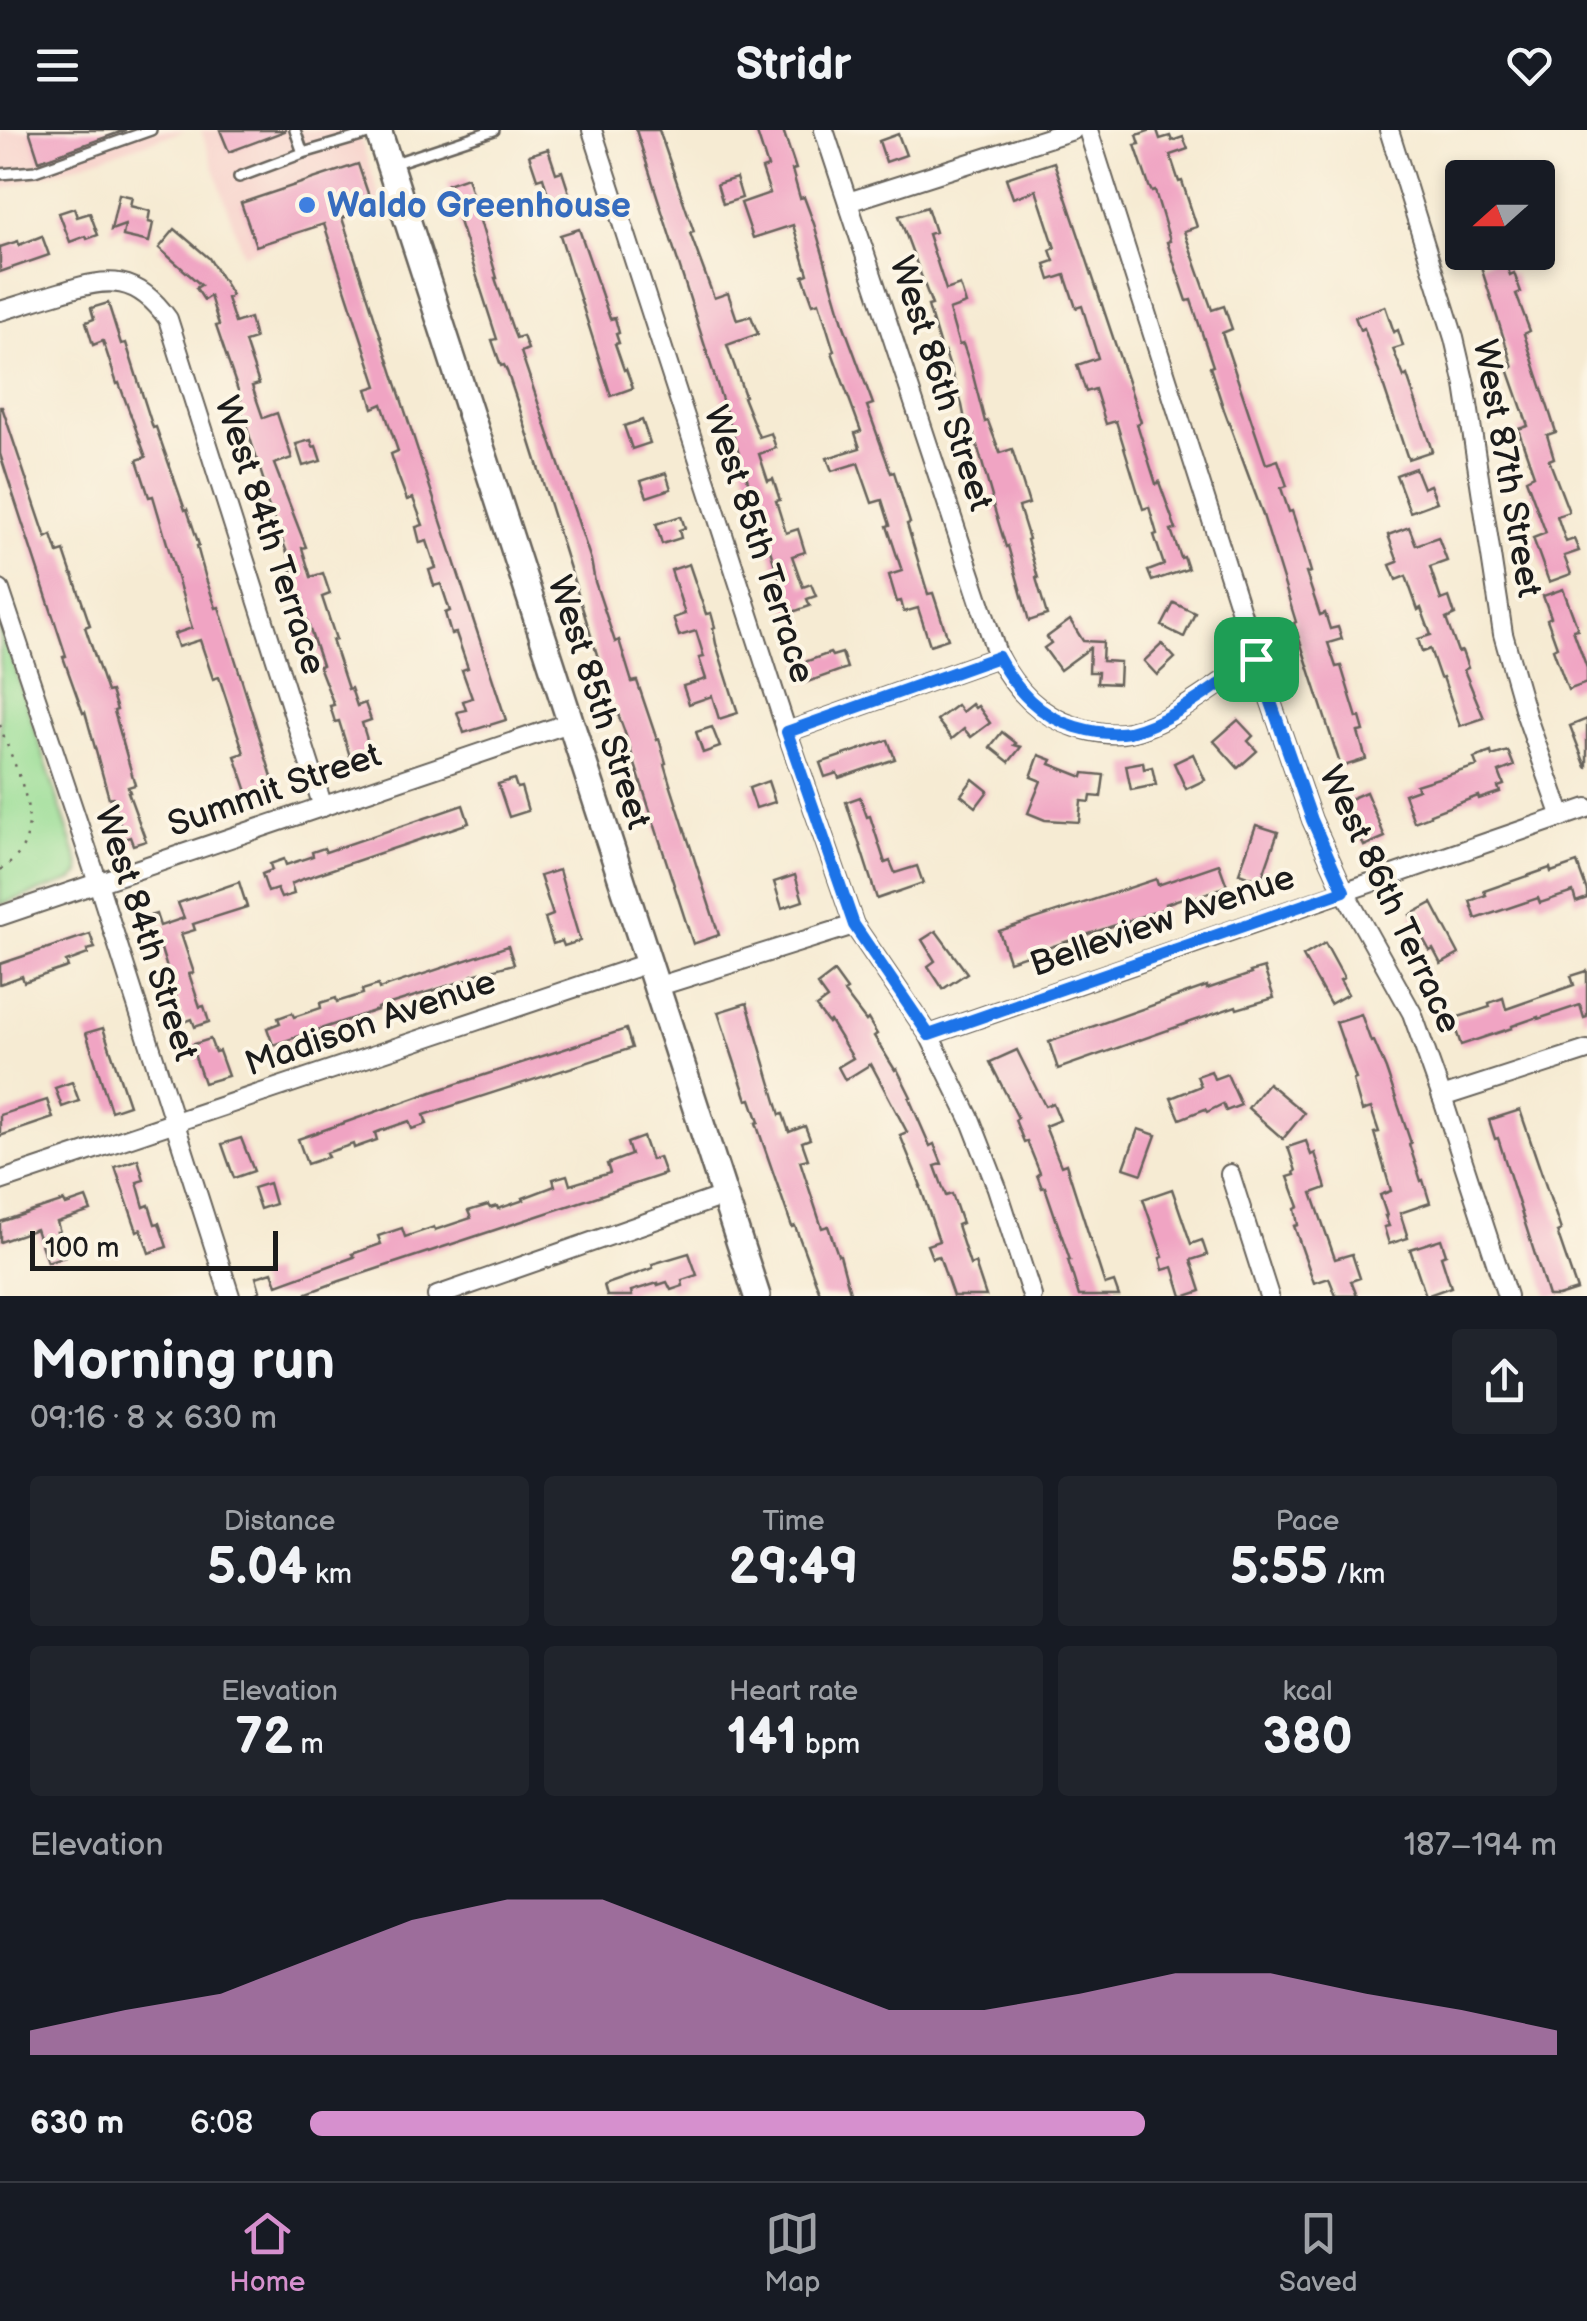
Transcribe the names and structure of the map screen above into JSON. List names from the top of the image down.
{
  "streets": {
    "main road": ["West 85th Street"],
    "street": [
      "West 86th Street",
      "West 87th Street",
      "West 84th Terrace",
      "West 85th Terrace",
      "Summit Street",
      "West 86th Terrace",
      "Belleview Avenue",
      "West 84th Street",
      "Madison Avenue"
    ]
  },
  "crossings": [
    ["West 87th Street", "Belleview Avenue"],
    ["West 84th Terrace", "Summit Street"],
    ["West 85th Terrace", "Belleview Avenue"],
    ["West 85th Terrace", "Madison Avenue"],
    ["West 85th Street", "Summit Street"],
    ["West 85th Street", "Madison Avenue"],
    ["Summit Street", "West 84th Street"],
    ["West 86th Terrace", "Belleview Avenue"],
    ["West 84th Street", "Madison Avenue"]
  ],
  "places": ["Waldo Greenhouse"],
  "scale_bar": "100 m",
  "north": "left",
  "page": {
    "header": "Stridr",
    "scale": "100 m",
    "heading": ["Morning run", "09:16 · 8 × 630 m"],
    "stats": [
      ["Distance", "5.04 km"],
      ["Time", "29:49"],
      ["Pace", "5:55 /km"],
      ["Elevation", "72 m"],
      ["Heart rate", "141 bpm"],
      ["kcal", "380"]
    ],
    "chart": ["Elevation", "187–194 m"],
    "list": [
      {
        "name": "630 m",
        "note": "6:08"
      }
    ],
    "tabs": ["Home", "Map", "Saved"]
  }
}
